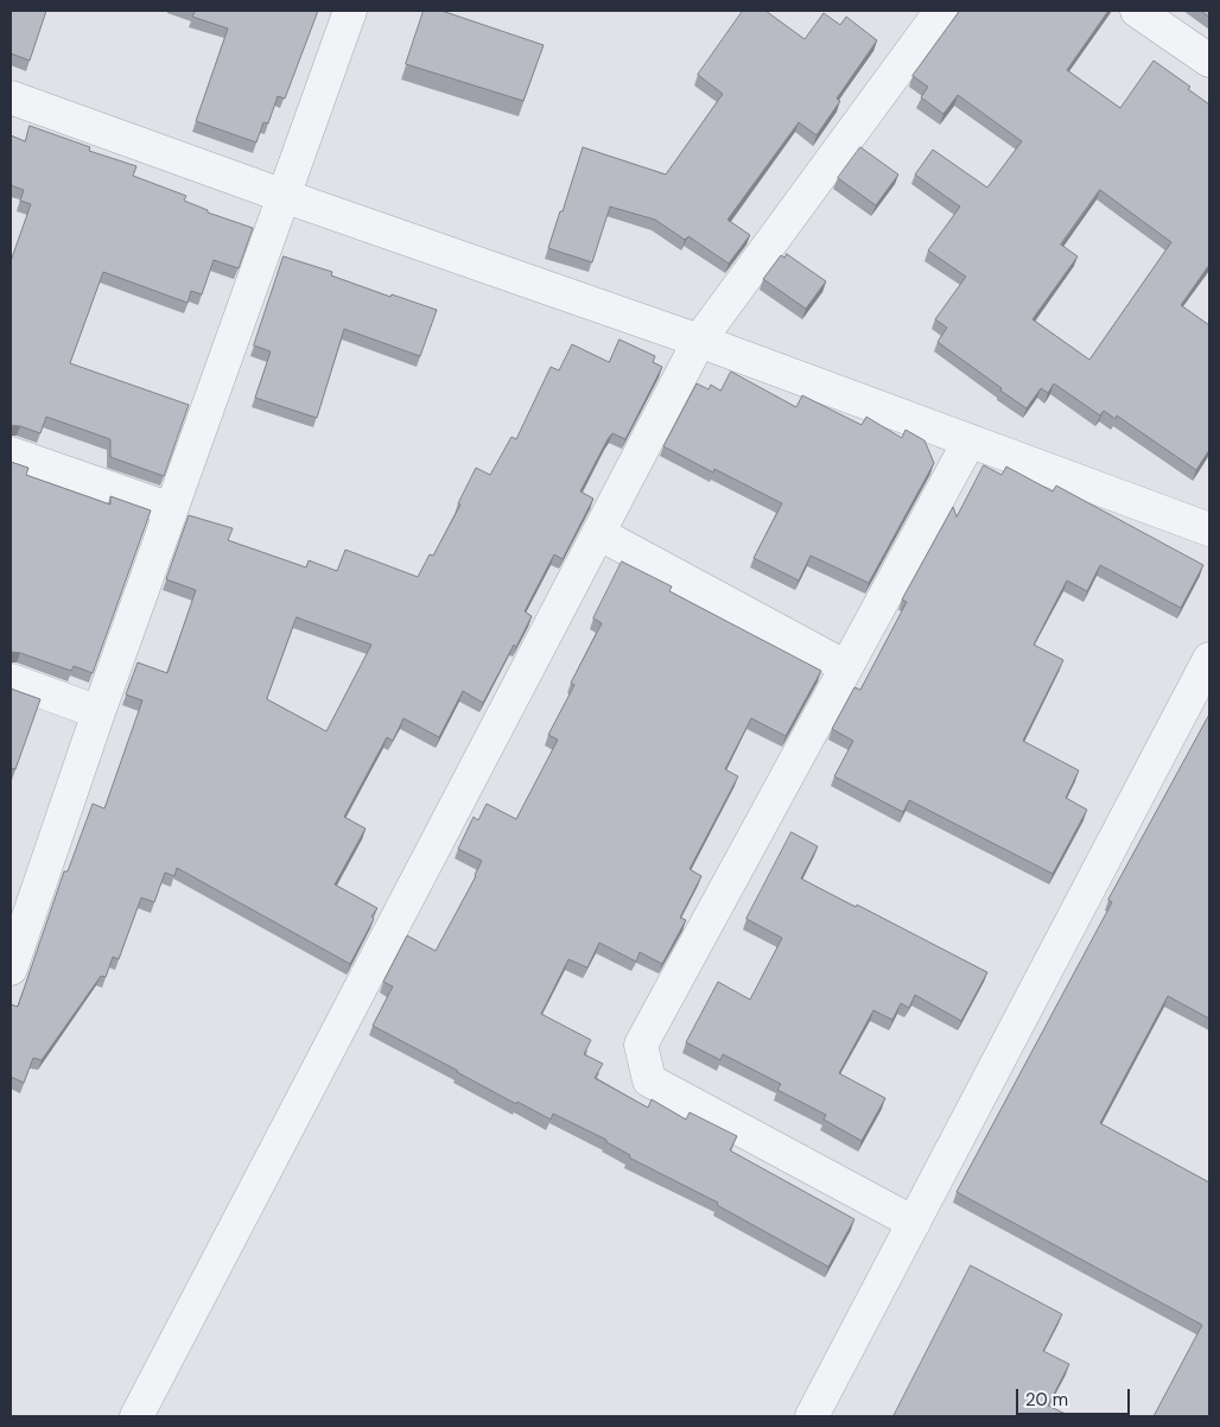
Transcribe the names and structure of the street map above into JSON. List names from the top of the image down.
{
  "scale_bar": "20 m"
}
